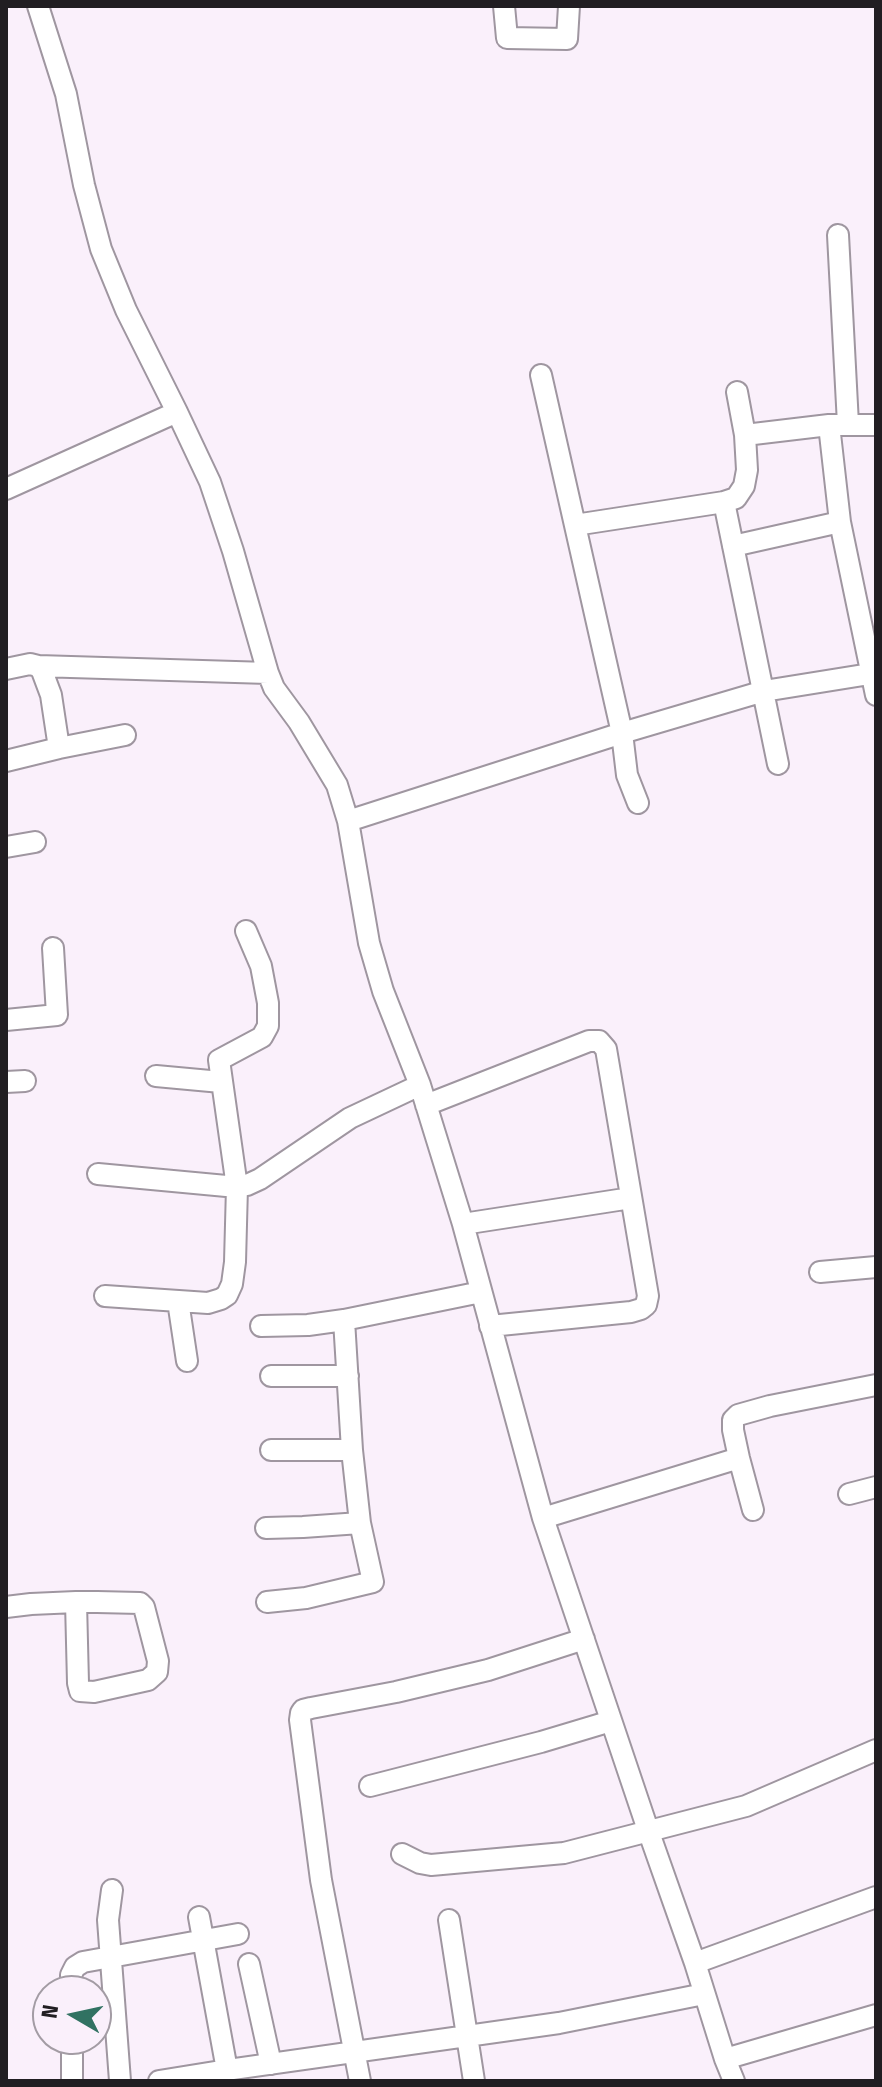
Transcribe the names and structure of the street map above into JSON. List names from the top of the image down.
{
  "north": "left"
}
